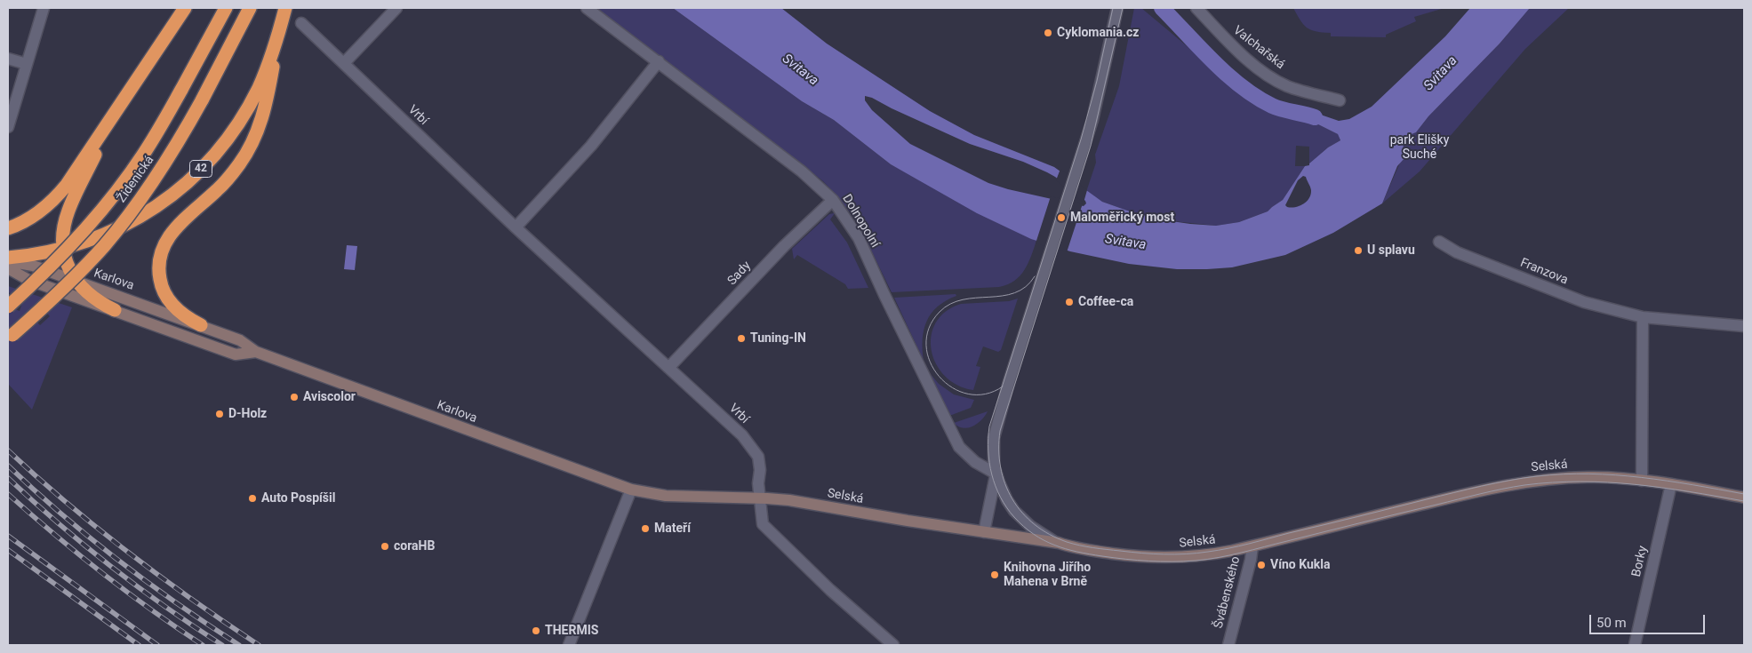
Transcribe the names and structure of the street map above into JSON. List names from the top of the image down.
{
  "streets": {
    "highway": ["42", "Židenická"],
    "main road": ["Karlova", "Selská"],
    "street": [
      "Valchařská",
      "Vrbí",
      "Dolnopolní",
      "Franzova",
      "Sady",
      "Borky",
      "Švábenského"
    ]
  },
  "crossings": [
    ["Vrbí", "Sady"],
    ["Vrbí", "Selská"],
    ["Dolnopolní", "Sady"],
    ["Karlova", "Selská"],
    ["Selská", "Borky"],
    ["Selská", "Švábenského"]
  ],
  "water": ["Svitava"],
  "parks": ["park Elišky Suché"],
  "places": [
    "Cyklomania.cz",
    "Maloměřický most",
    "U splavu",
    "Coffee-ca",
    "Tuning-IN",
    "Aviscolor",
    "D-Holz",
    "Auto Pospíšil",
    "Mateří",
    "coraHB",
    "Víno Kukla",
    "Knihovna Jiřího Mahena v Brně",
    "THERMIS"
  ],
  "scale_bar": "50 m"
}
